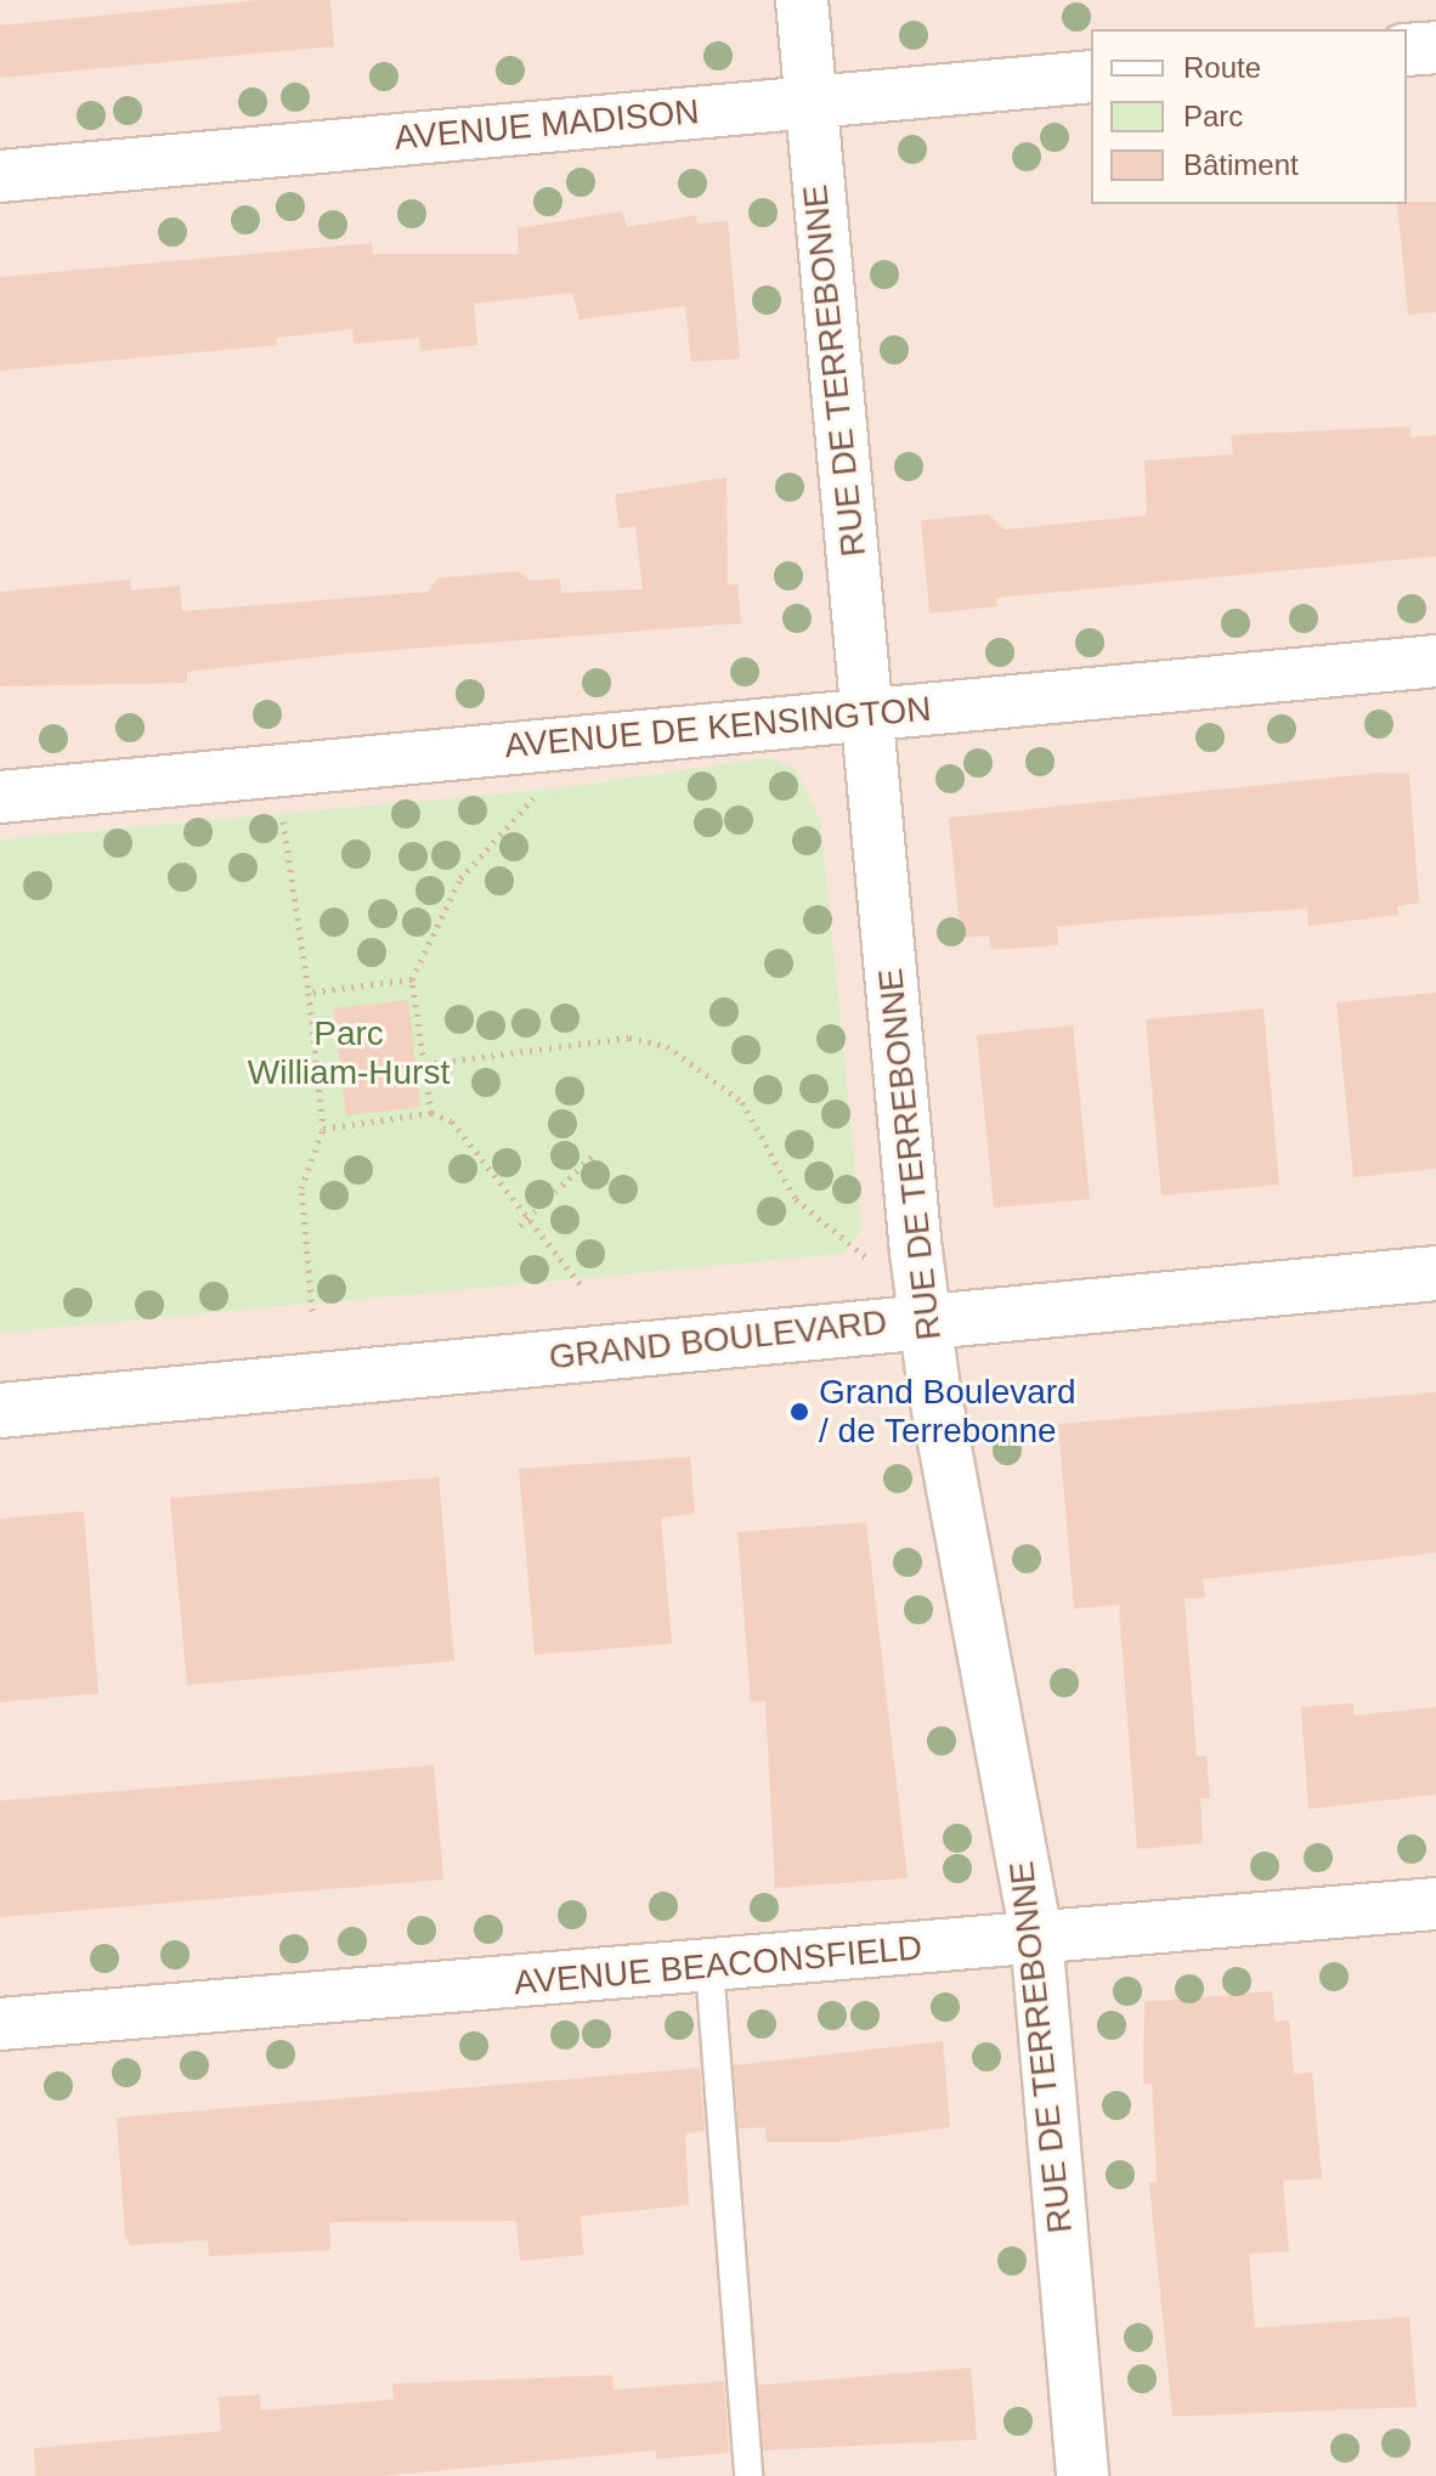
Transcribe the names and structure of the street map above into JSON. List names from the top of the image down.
{
  "streets": {
    "street": [
      "AVENUE MADISON",
      "RUE DE TERREBONNE",
      "AVENUE DE KENSINGTON",
      "GRAND BOULEVARD",
      "AVENUE BEACONSFIELD"
    ]
  },
  "crossings": [
    ["AVENUE MADISON", "RUE DE TERREBONNE"],
    ["RUE DE TERREBONNE", "AVENUE DE KENSINGTON"],
    ["RUE DE TERREBONNE", "GRAND BOULEVARD"],
    ["RUE DE TERREBONNE", "AVENUE BEACONSFIELD"]
  ],
  "parks": ["Parc William-Hurst"],
  "places": ["Grand Boulevard / de Terrebonne"],
  "legend": ["Route", "Parc", "Bâtiment"]
}
